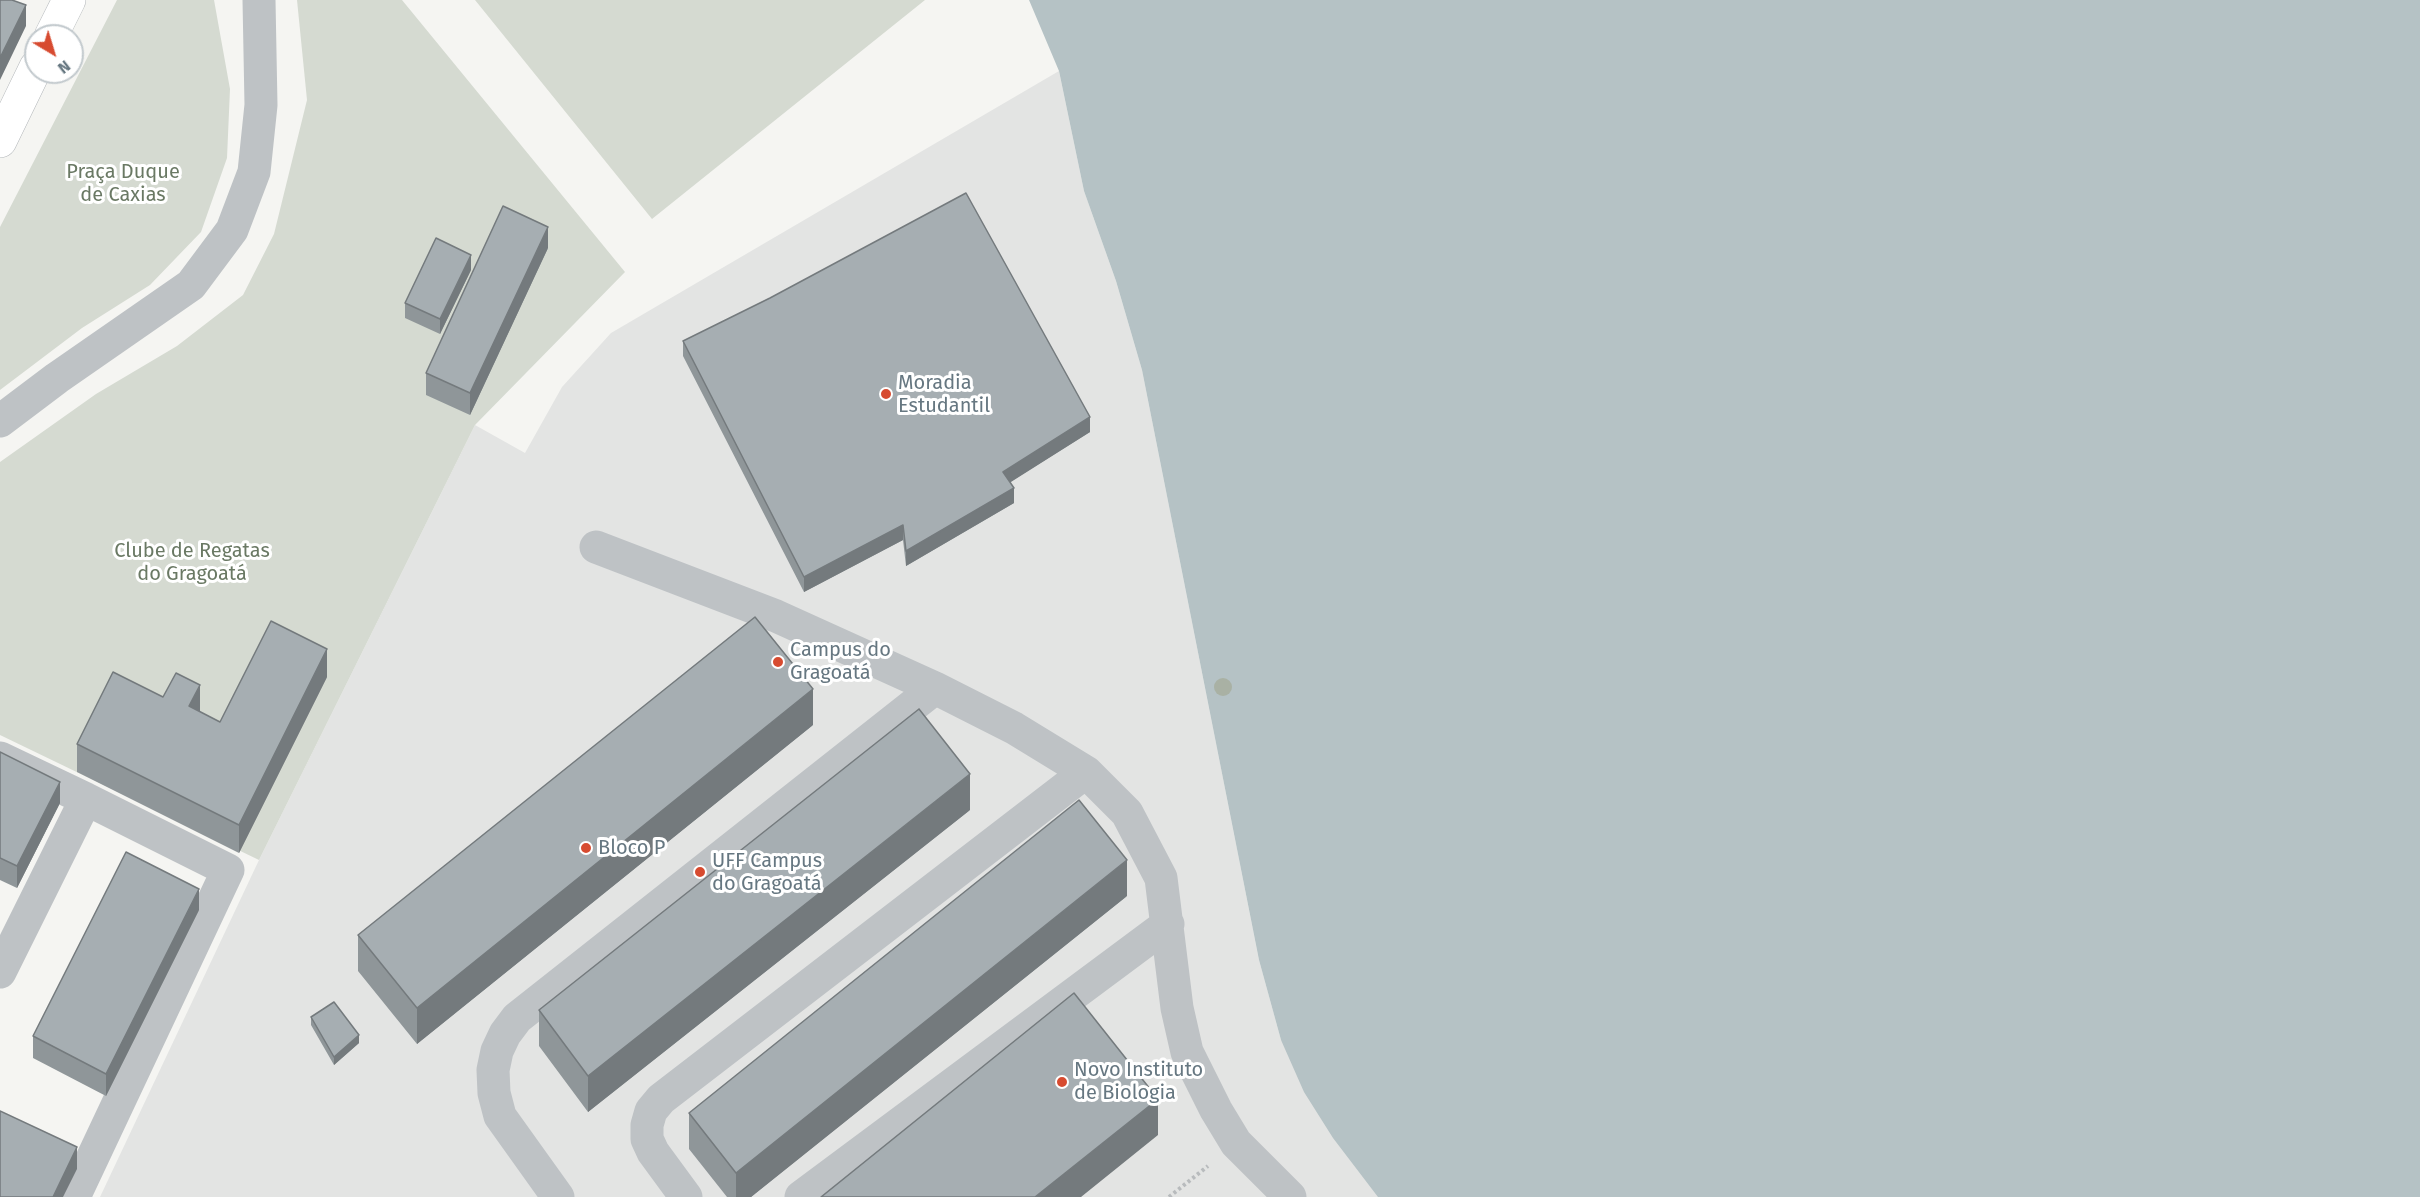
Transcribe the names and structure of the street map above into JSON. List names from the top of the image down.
{
  "parks": ["Praça Duque de Caxias", "Clube de Regatas do Gragoatá"],
  "places": [
    "Moradia Estudantil",
    "Campus do Gragoatá",
    "Bloco P",
    "UFF Campus do Gragoatá",
    "Novo Instituto de Biologia"
  ],
  "north": "bottom right"
}
